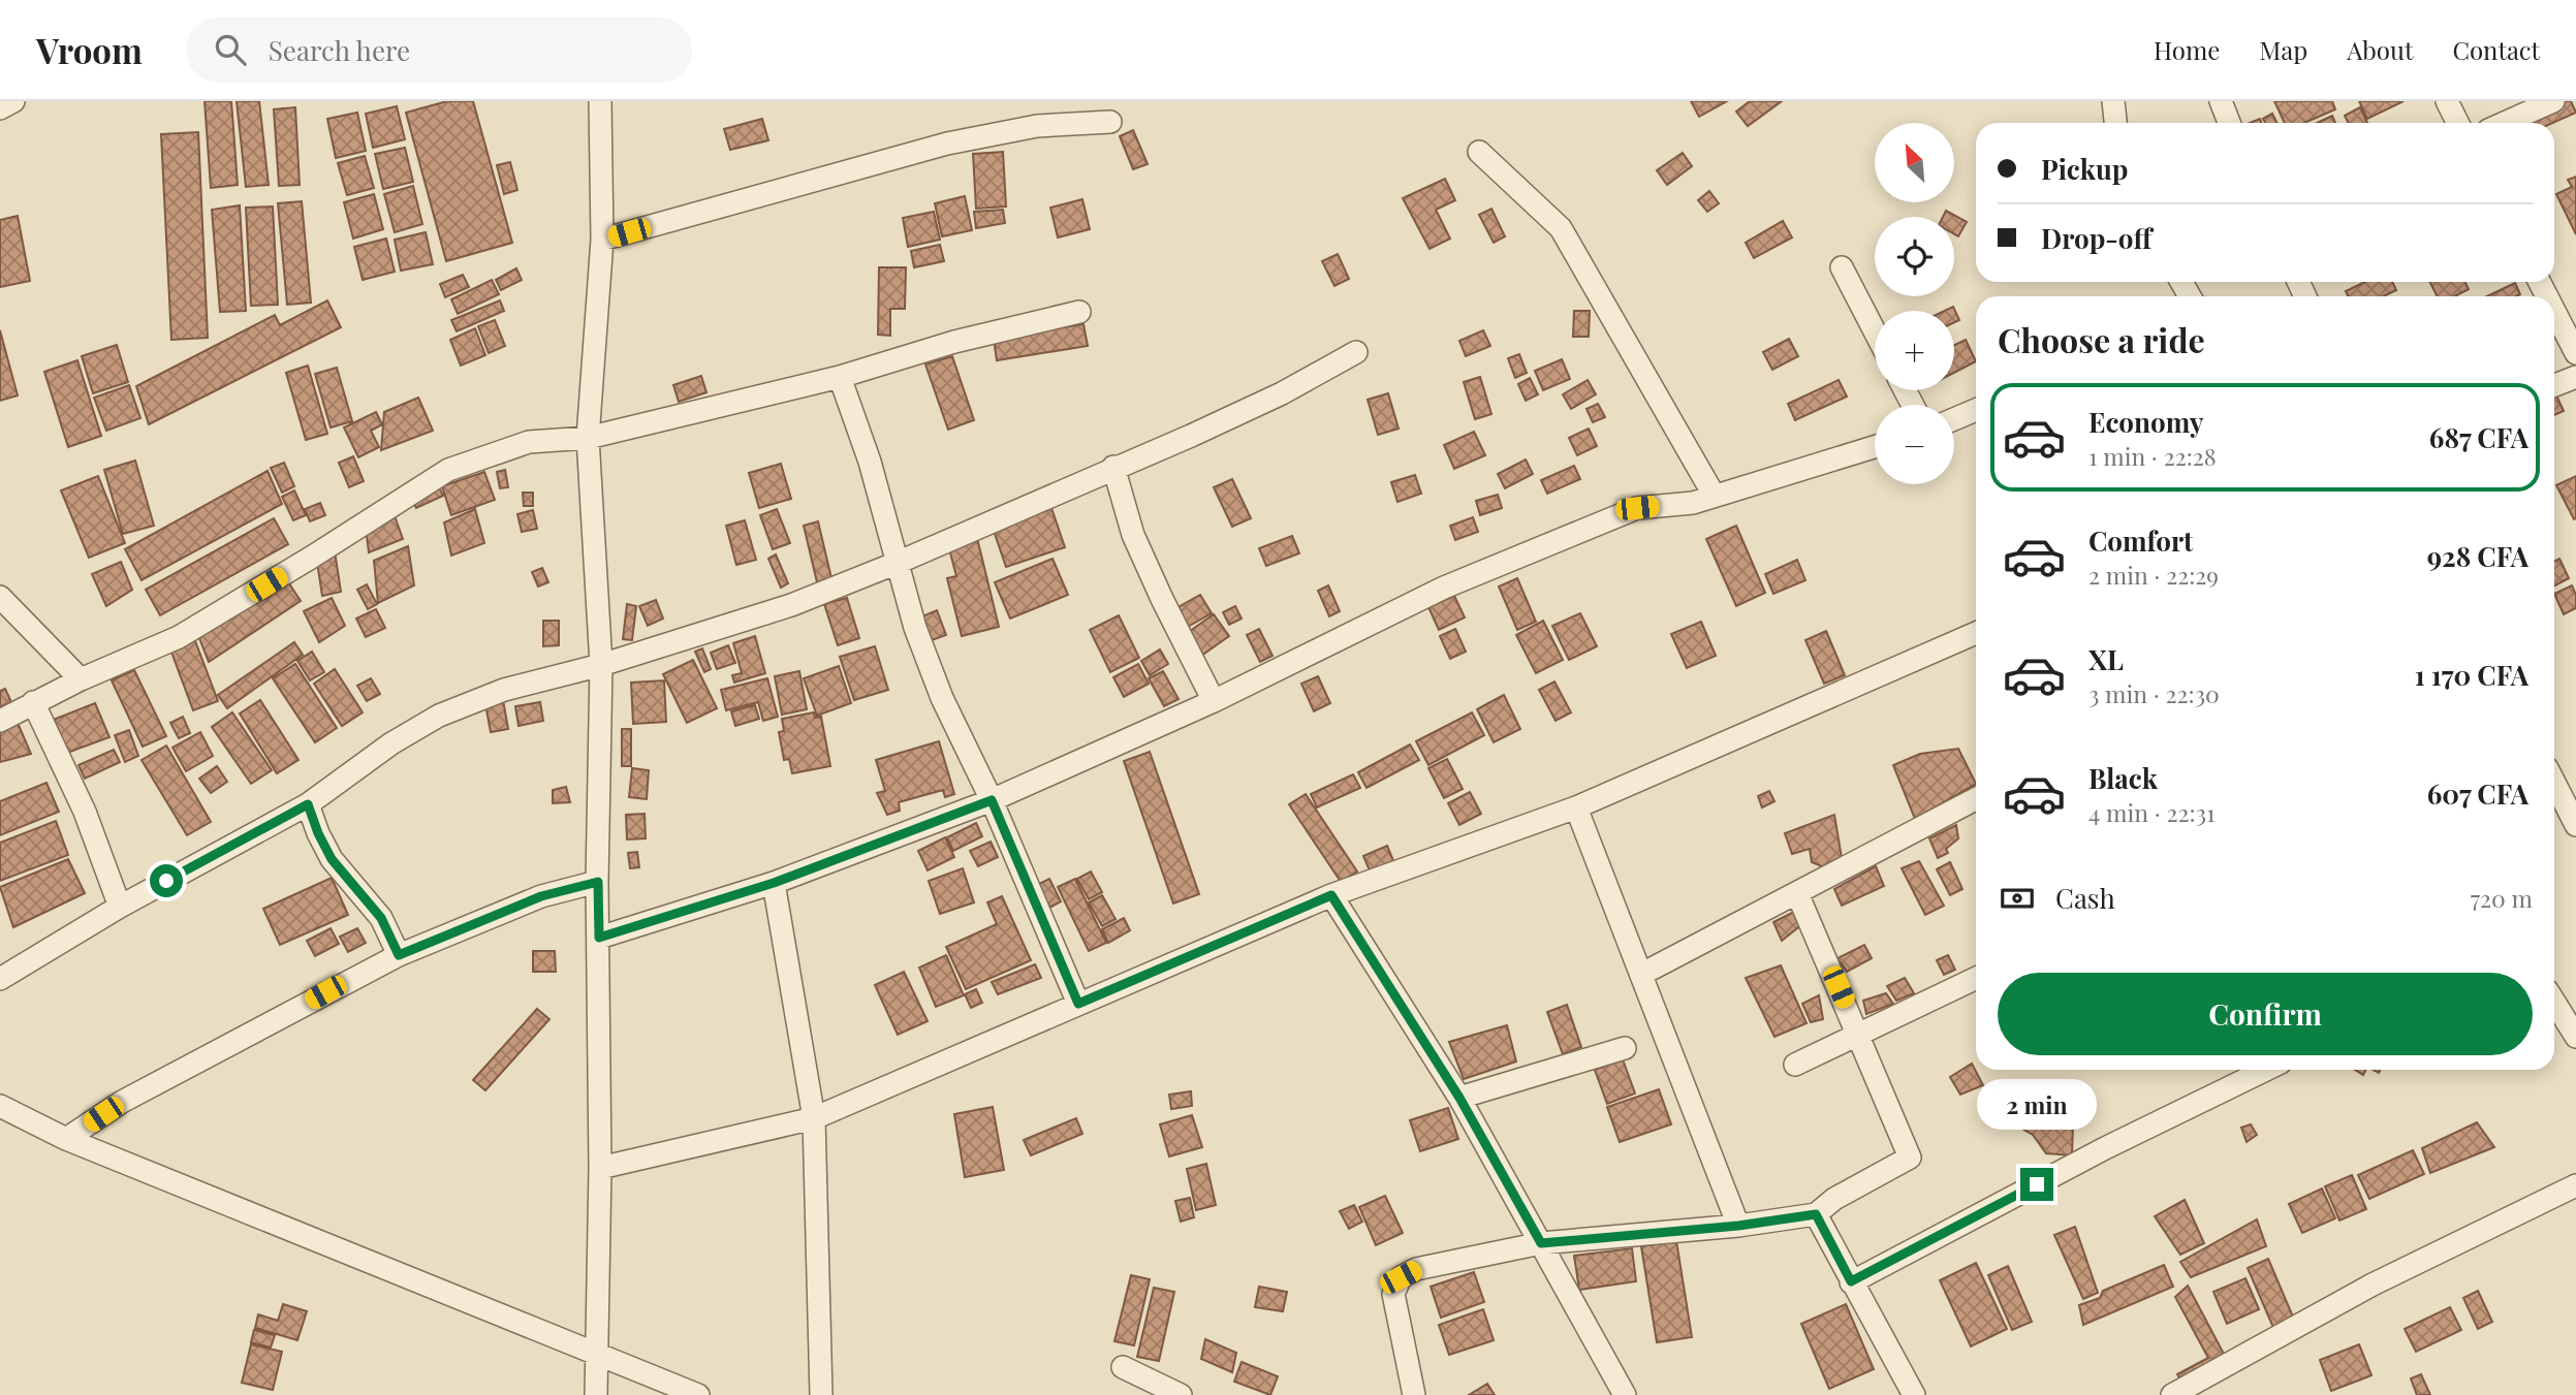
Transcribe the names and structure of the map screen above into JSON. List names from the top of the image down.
{
  "north": "top left",
  "page": {
    "header": "Vroom",
    "search": "Search here",
    "nav": [
      "Home",
      "Map",
      "About",
      "Contact"
    ],
    "map_buttons": ["+", "−"],
    "banner": ["Pickup", "Drop-off"],
    "heading": "Choose a ride",
    "list": [
      {
        "name": "Economy",
        "note": "1 min · 22:28",
        "value": "687 CFA"
      },
      {
        "name": "Comfort",
        "note": "2 min · 22:29",
        "value": "928 CFA"
      },
      {
        "name": "XL",
        "note": "3 min · 22:30",
        "value": "1 170 CFA"
      },
      {
        "name": "Black",
        "note": "4 min · 22:31",
        "value": "607 CFA"
      }
    ],
    "pay": ["Cash", "720 m"],
    "buttons": "Confirm",
    "bubble": "2 min"
  }
}
